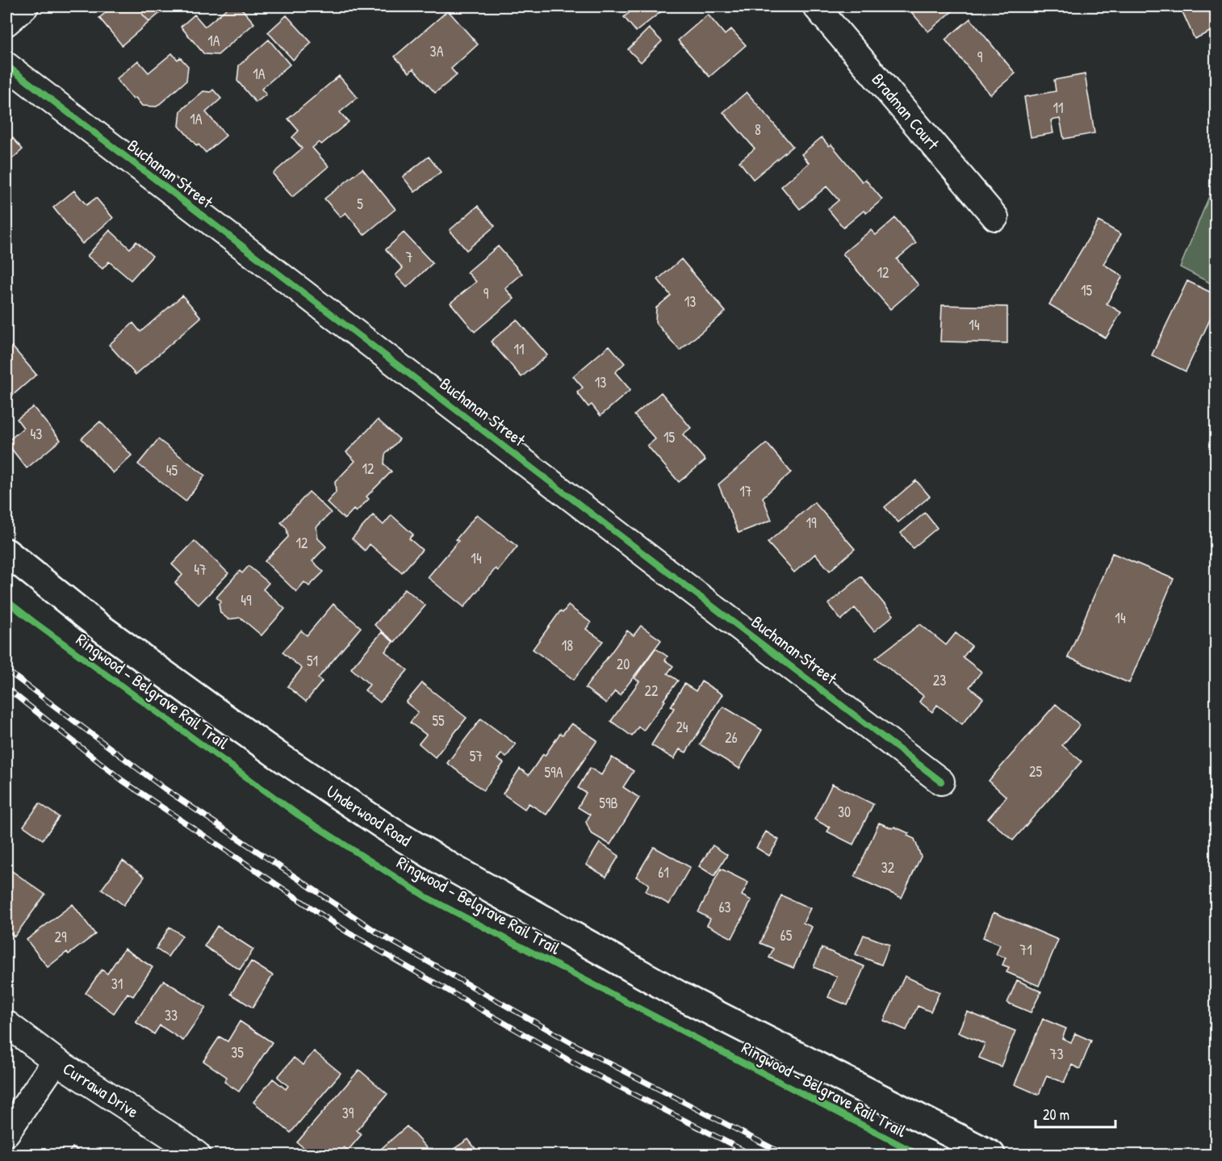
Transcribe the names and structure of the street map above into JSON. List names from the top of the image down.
{
  "streets": {
    "main road": ["Underwood Road"],
    "street": ["Bradman Court", "Buchanan Street", "Currawa Drive"],
    "cycle path": ["Ringwood - Belgrave Rail Trail"]
  },
  "house_numbers": [
    "1A",
    "3A",
    "9",
    "1A",
    "11",
    "1A",
    "8",
    "5",
    "7",
    "12",
    "15",
    "9",
    "13",
    "14",
    "11",
    "13",
    "43",
    "15",
    "12",
    "45",
    "17",
    "19",
    "12",
    "14",
    "47",
    "49",
    "14",
    "18",
    "51",
    "20",
    "23",
    "22",
    "55",
    "24",
    "26",
    "57",
    "25",
    "59A",
    "59B",
    "30",
    "32",
    "61",
    "63",
    "65",
    "29",
    "71",
    "31",
    "33",
    "35",
    "73",
    "39"
  ],
  "scale_bar": "20 m"
}
